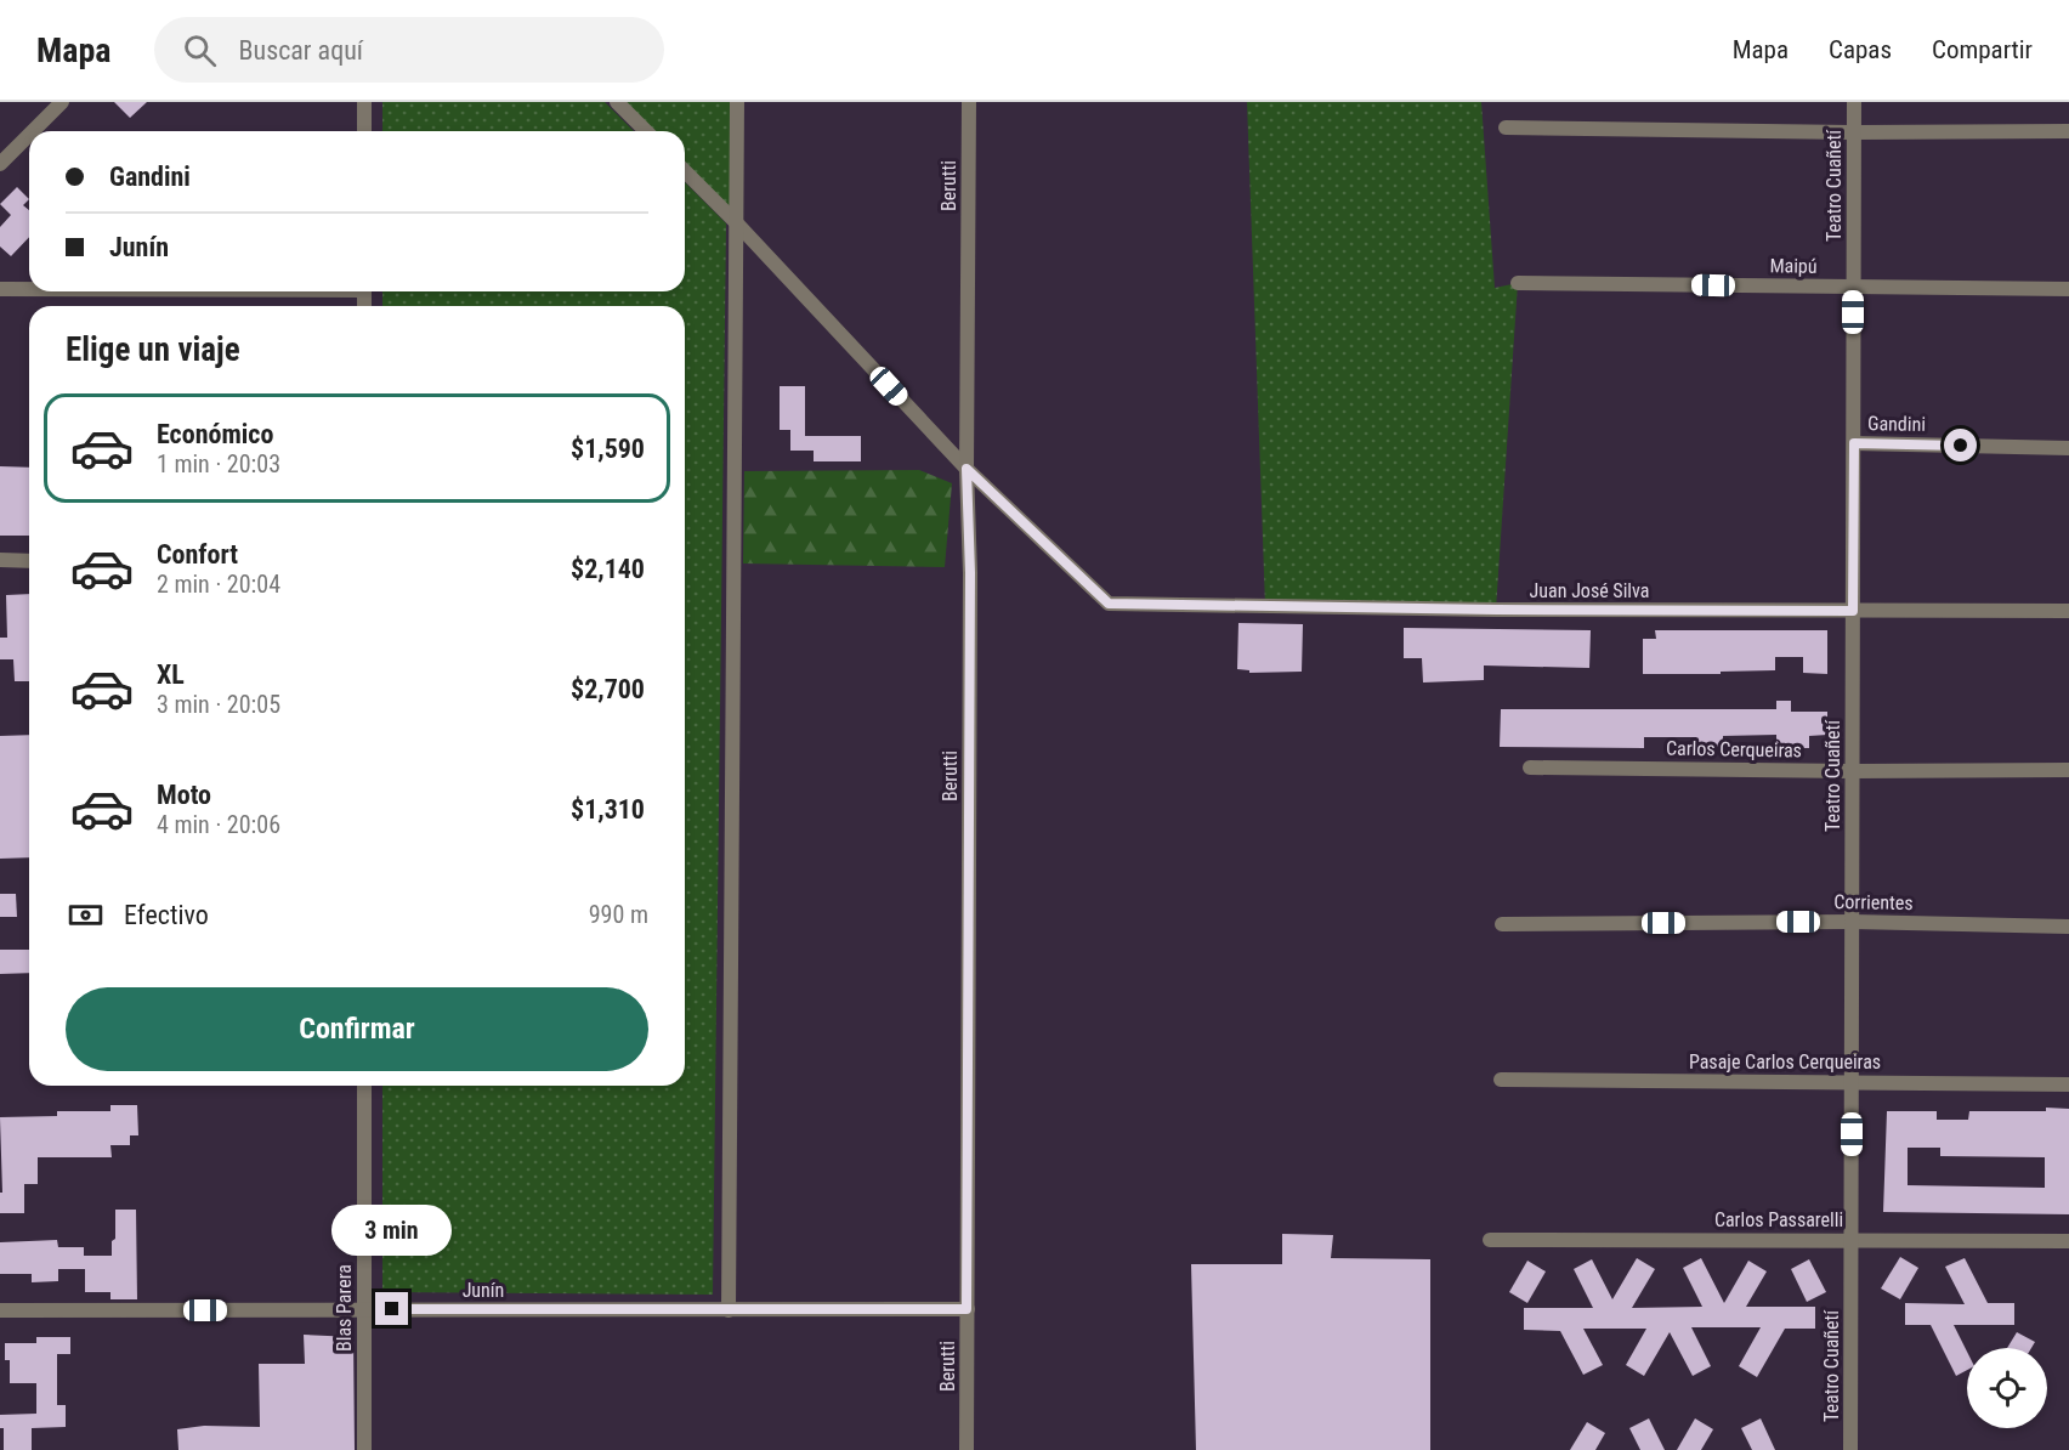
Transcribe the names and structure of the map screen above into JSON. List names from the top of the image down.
{
  "streets": {
    "street": [
      "Berutti",
      "Teatro Cuañetí",
      "Maipú",
      "Gandini",
      "Juan José Silva",
      "Carlos Cerqueiras",
      "Corrientes",
      "Pasaje Carlos Cerqueiras",
      "Carlos Passarelli",
      "Junín",
      "Blas Parera"
    ]
  },
  "crossings": [
    ["Berutti", "Juan José Silva"],
    ["Berutti", "Junín"],
    ["Teatro Cuañetí", "Maipú"],
    ["Teatro Cuañetí", "Gandini"],
    ["Teatro Cuañetí", "Juan José Silva"],
    ["Teatro Cuañetí", "Carlos Cerqueiras"],
    ["Teatro Cuañetí", "Corrientes"],
    ["Teatro Cuañetí", "Pasaje Carlos Cerqueiras"],
    ["Teatro Cuañetí", "Carlos Passarelli"],
    ["Junín", "Blas Parera"]
  ],
  "page": {
    "header": "Mapa",
    "search": "Buscar aquí",
    "nav": ["Mapa", "Capas", "Compartir"],
    "banner": ["Gandini", "Junín"],
    "heading": "Elige un viaje",
    "list": [
      {
        "name": "Económico",
        "note": "1 min · 20:03",
        "value": "$1,590"
      },
      {
        "name": "Confort",
        "note": "2 min · 20:04",
        "value": "$2,140"
      },
      {
        "name": "XL",
        "note": "3 min · 20:05",
        "value": "$2,700"
      },
      {
        "name": "Moto",
        "note": "4 min · 20:06",
        "value": "$1,310"
      }
    ],
    "pay": ["Efectivo", "990 m"],
    "buttons": "Confirmar",
    "bubble": "3 min"
  }
}
